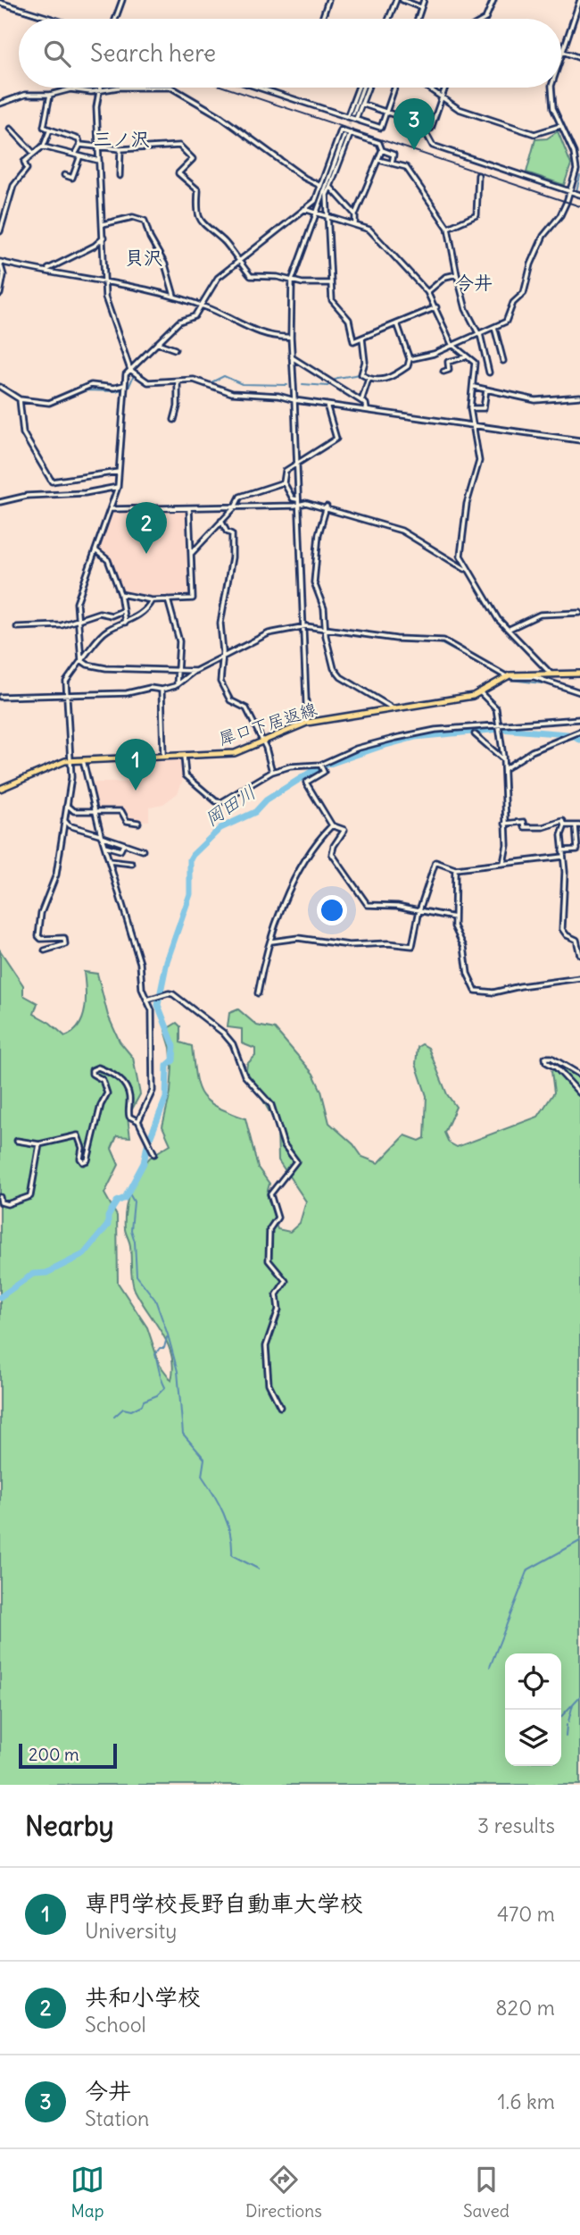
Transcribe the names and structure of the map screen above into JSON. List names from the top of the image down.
{
  "streets": {
    "main road": ["犀口下居返線"]
  },
  "districts": ["三ノ沢", "貝沢", "今井"],
  "water": ["岡田川"],
  "scale_bar": "200 m",
  "page": {
    "search": "Search here",
    "pins": ["3", "2", "1"],
    "scale": "200 m",
    "heading": ["Nearby", "3 results"],
    "list": [
      {
        "mark": "1",
        "name": "専門学校長野自動車大学校",
        "note": "University",
        "value": "470 m"
      },
      {
        "mark": "2",
        "name": "共和小学校",
        "note": "School",
        "value": "820 m"
      },
      {
        "mark": "3",
        "name": "今井",
        "note": "Station",
        "value": "1.6 km"
      }
    ],
    "nav": ["Map", "Directions", "Saved"]
  }
}
